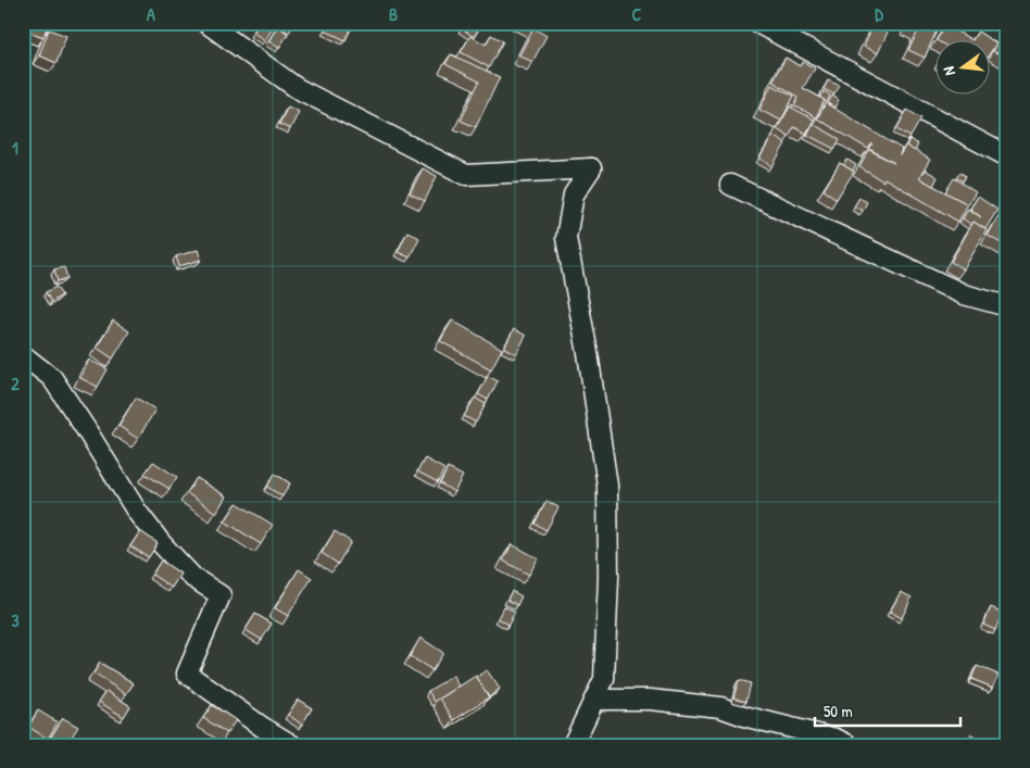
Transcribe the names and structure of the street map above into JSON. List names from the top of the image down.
{
  "scale_bar": "50 m",
  "north": "left",
  "grid": {
    "columns": [
      "A",
      "B",
      "C",
      "D"
    ],
    "rows": ["1", "2", "3"]
  }
}
